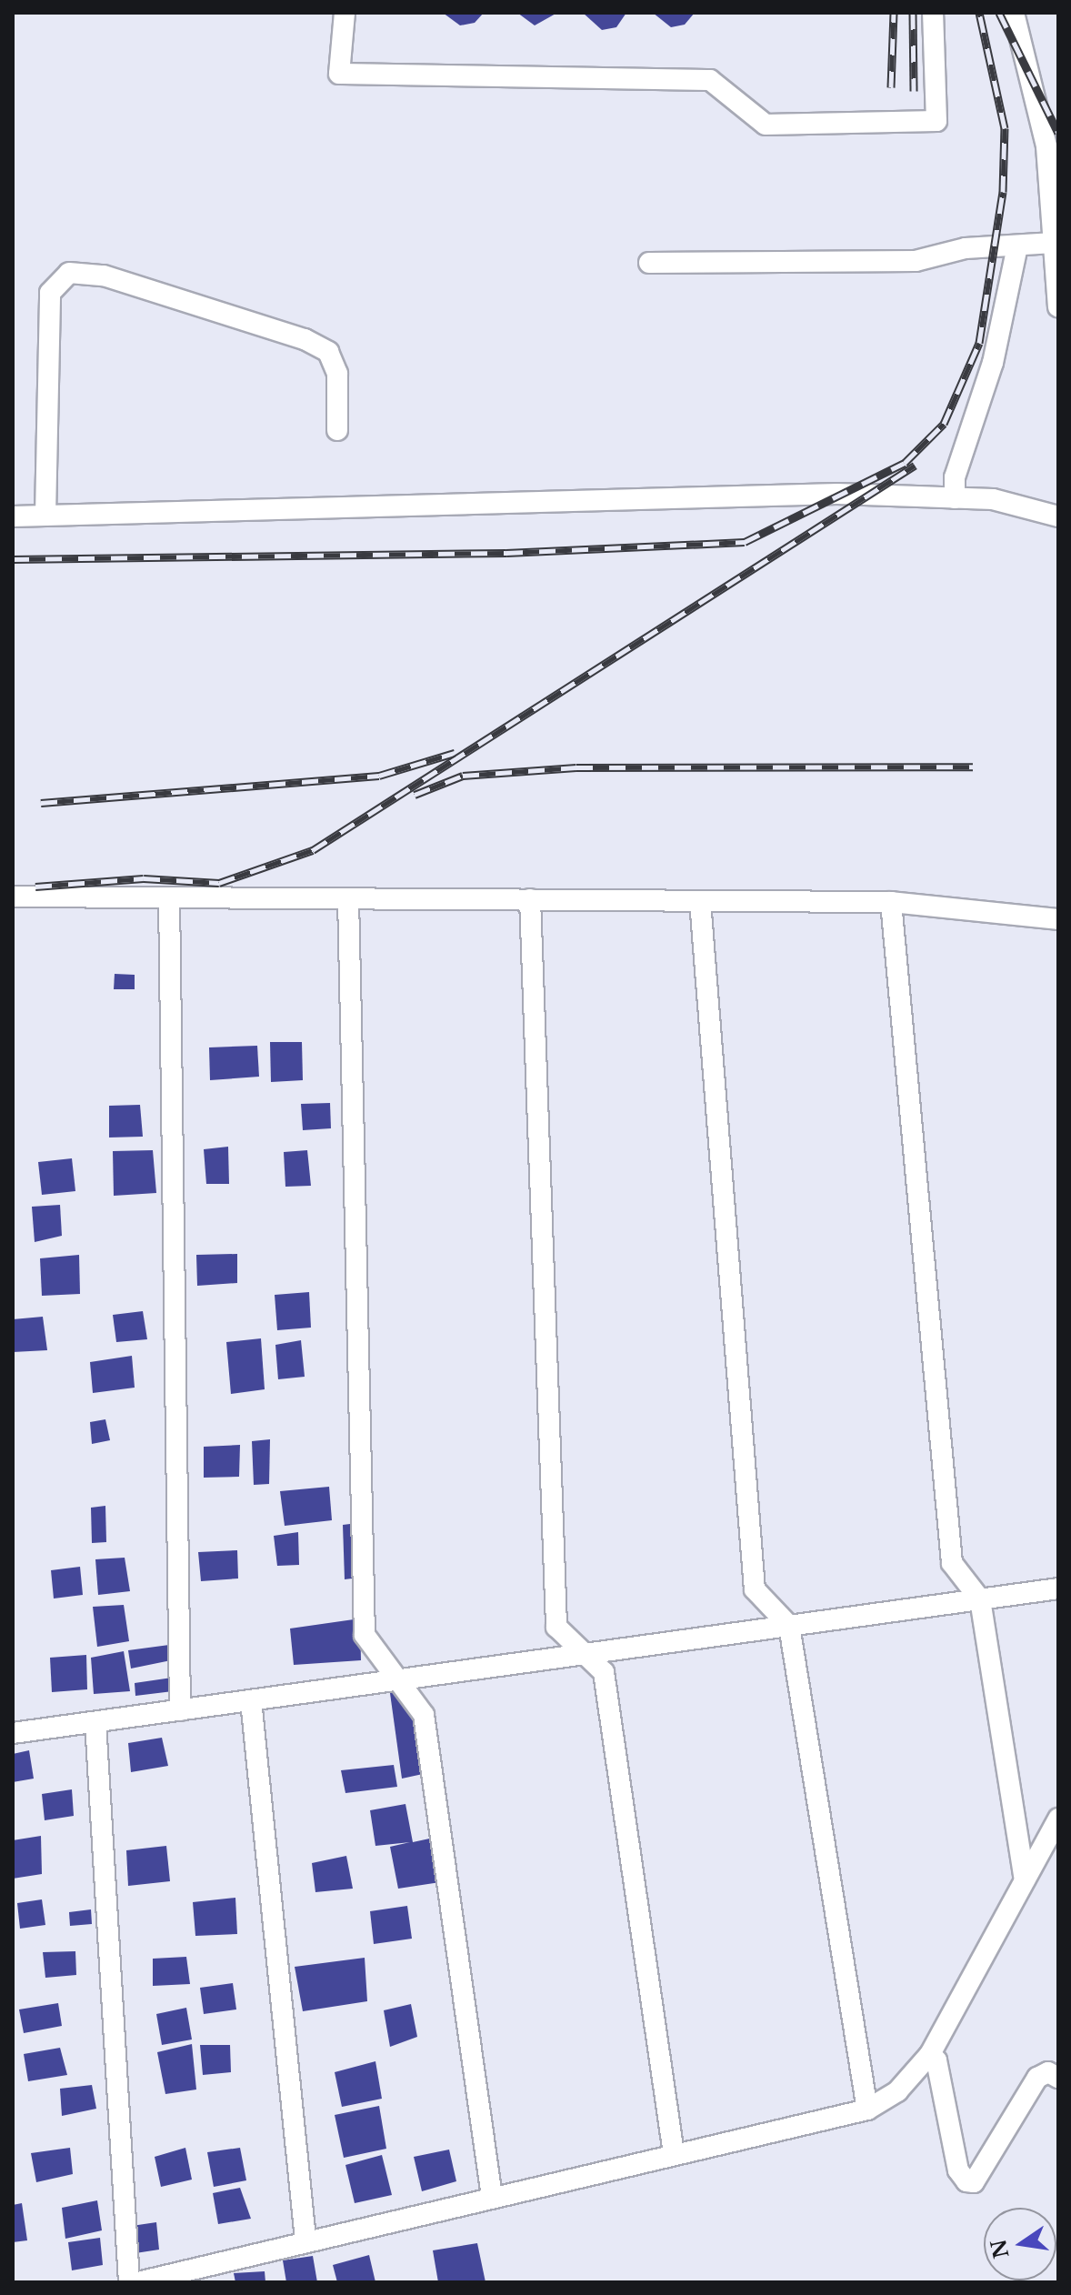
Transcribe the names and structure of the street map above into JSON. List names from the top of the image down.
{
  "north": "left"
}
